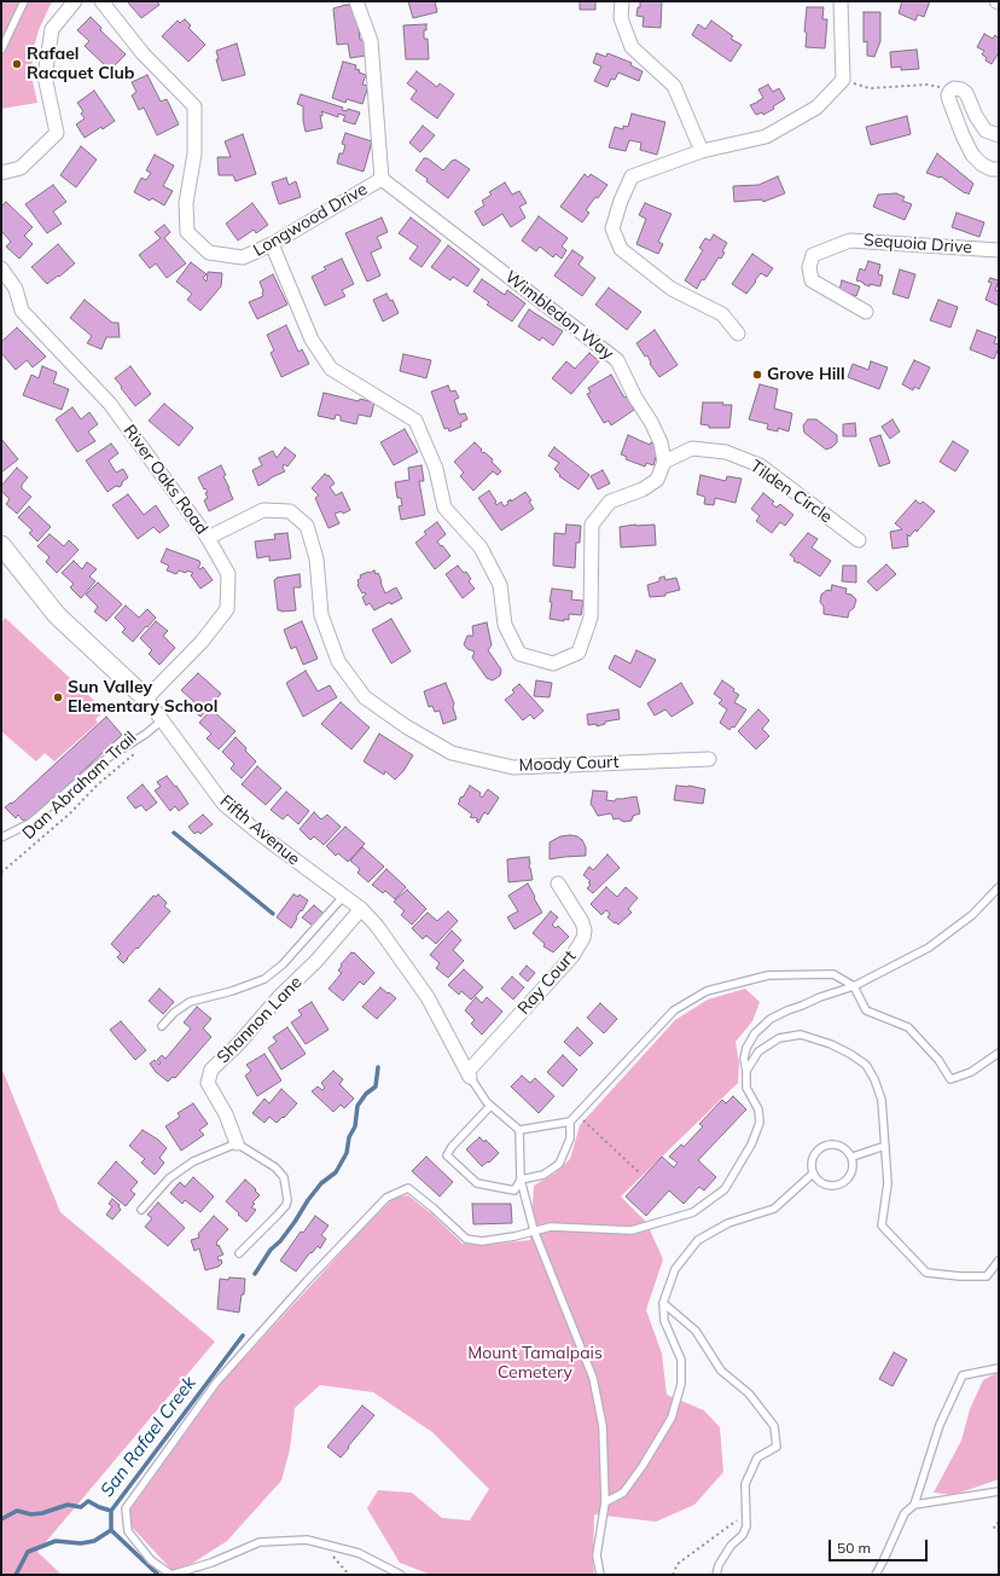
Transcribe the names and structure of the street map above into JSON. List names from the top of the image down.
{
  "streets": {
    "street": [
      "Longwood Drive",
      "Sequoia Drive",
      "Wimbledon Way",
      "River Oaks Road",
      "Tilden Circle",
      "Moody Court",
      "Fifth Avenue",
      "Ray Court",
      "Shannon Lane"
    ],
    "path": ["Dan Abraham Trail"]
  },
  "crossings": [
    ["Longwood Drive", "Wimbledon Way"],
    ["Wimbledon Way", "Tilden Circle"],
    ["River Oaks Road", "Moody Court"],
    ["River Oaks Road", "Fifth Avenue"],
    ["Fifth Avenue", "Ray Court"],
    ["Fifth Avenue", "Shannon Lane"]
  ],
  "water": ["San Rafael Creek"],
  "parks": ["Mount Tamalpais Cemetery"],
  "places": ["Rafael Racquet Club", "Grove Hill", "Sun Valley Elementary School"],
  "scale_bar": "50 m"
}
